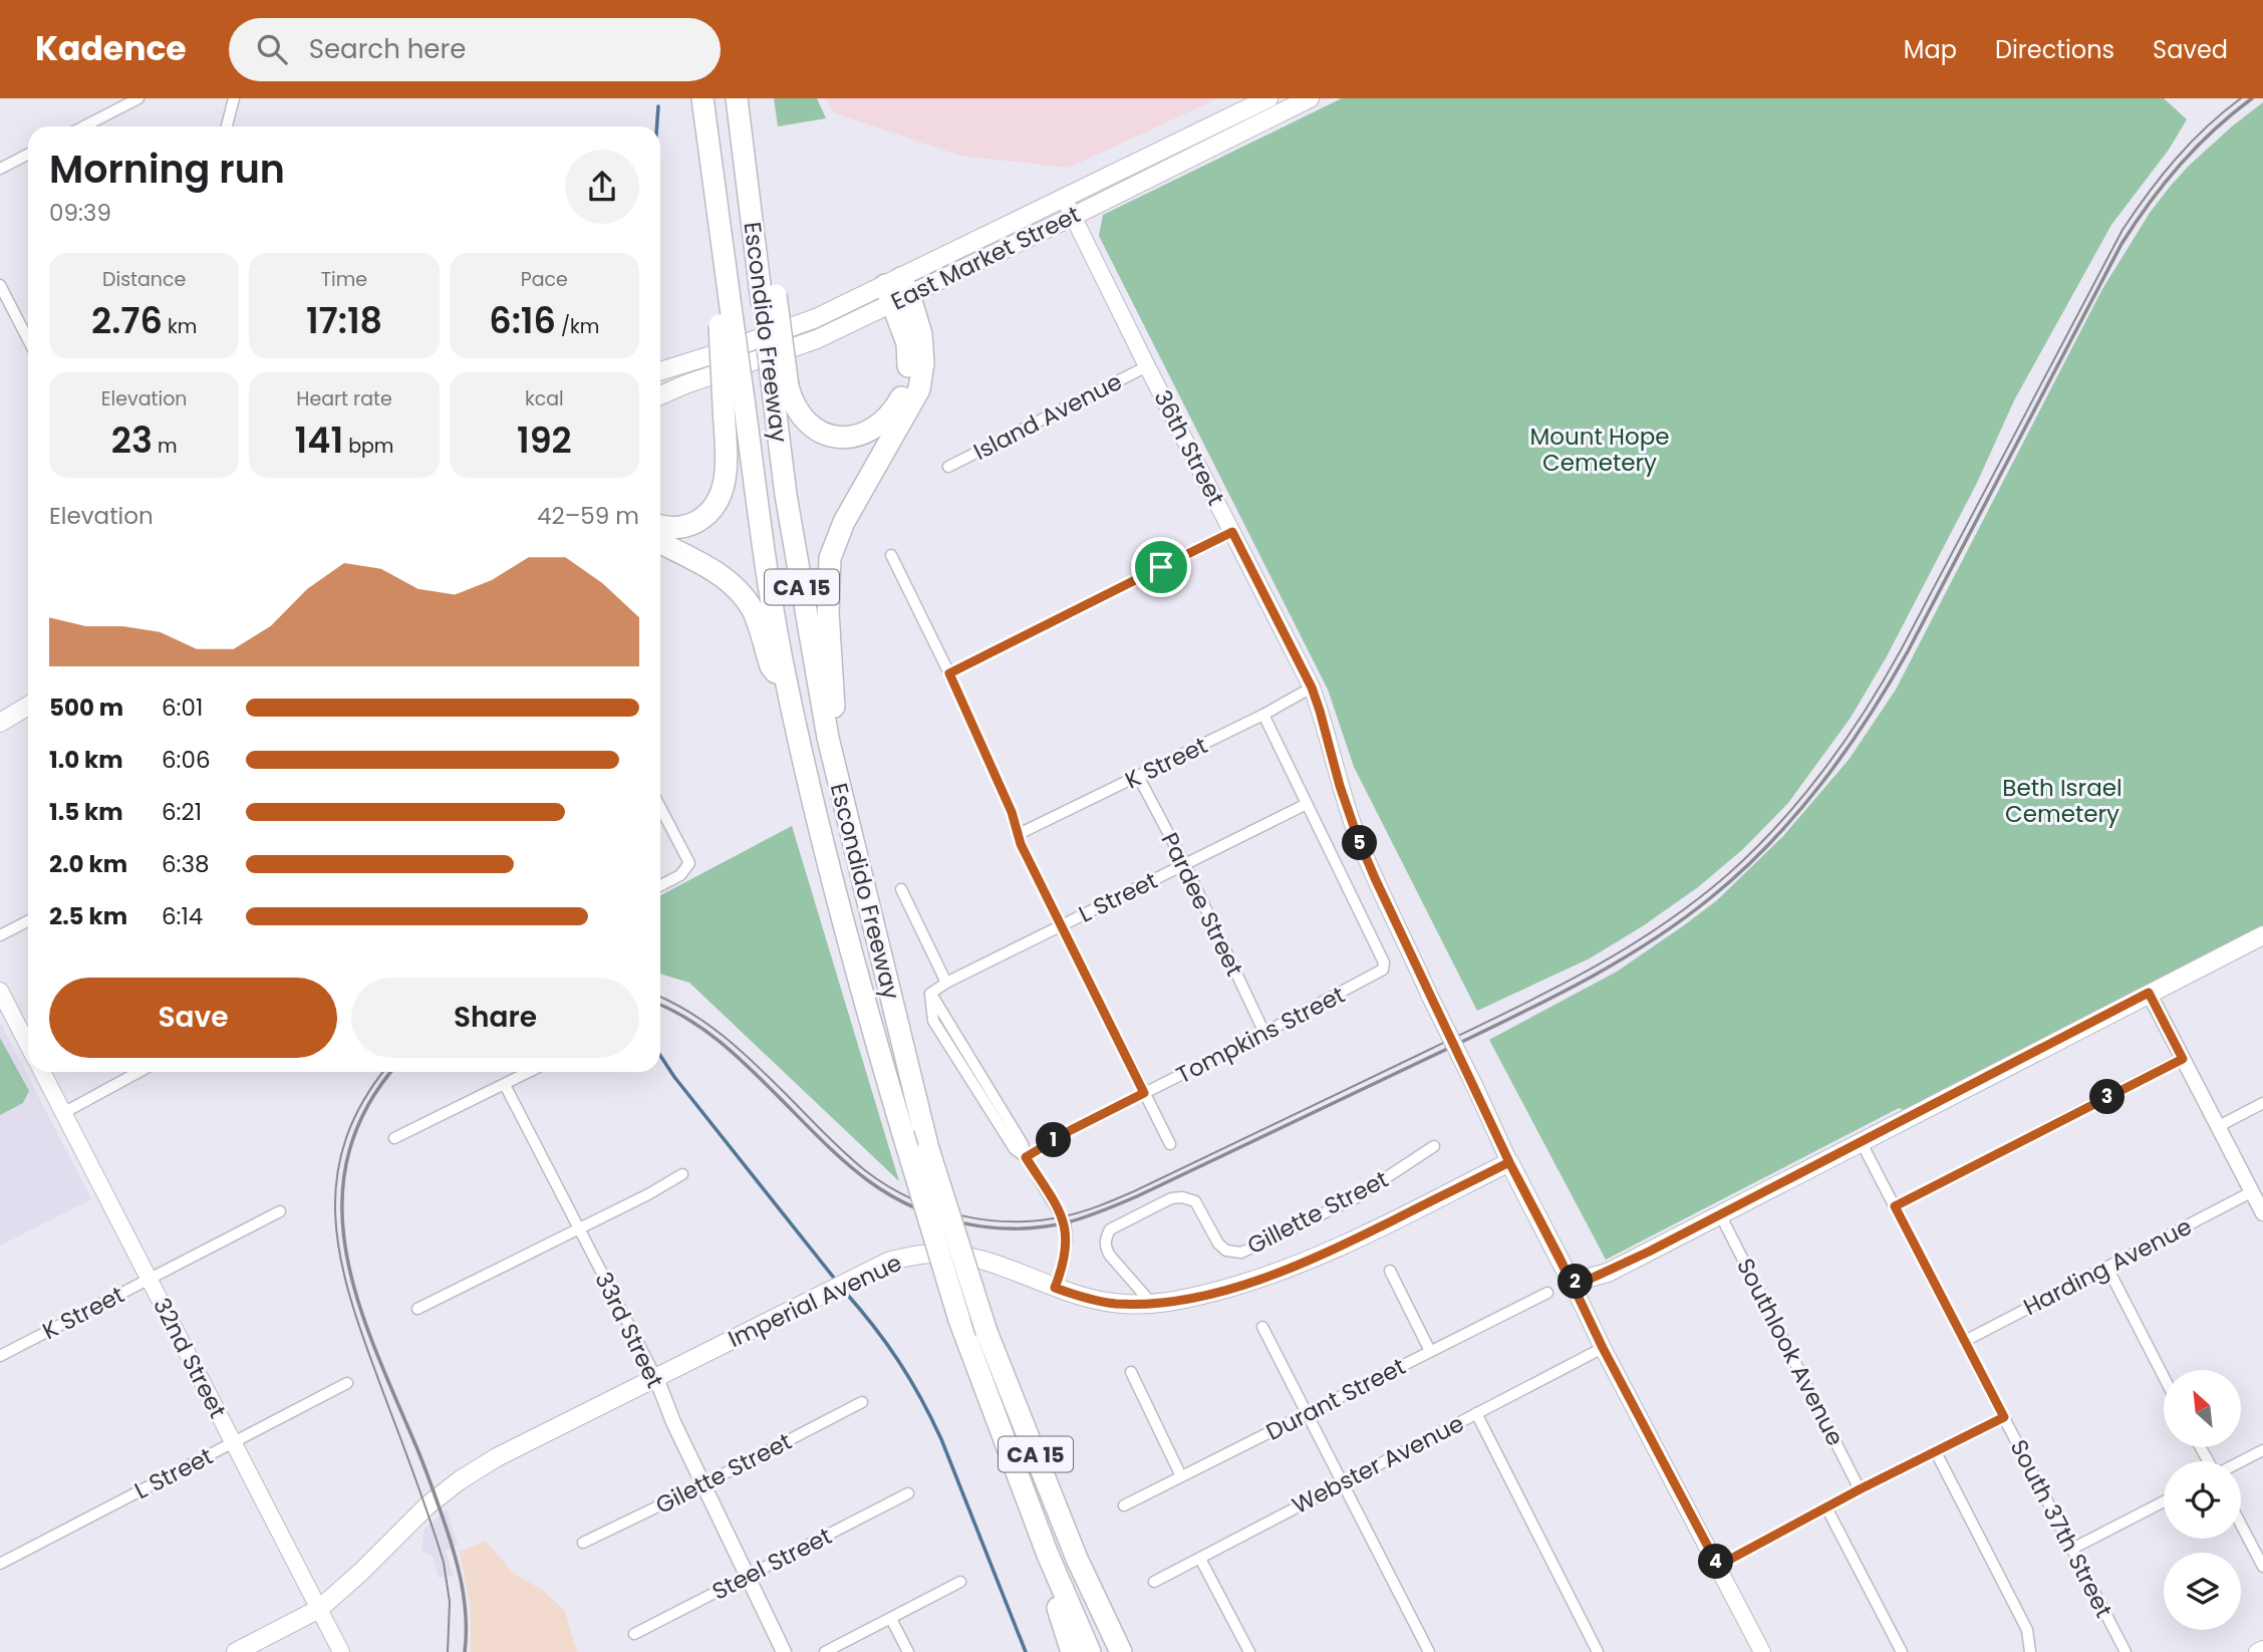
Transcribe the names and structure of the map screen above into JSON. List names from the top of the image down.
{
  "streets": {
    "highway": ["Escondido Freeway", "CA 15"],
    "main road": [
      "East Market Street",
      "36th Street",
      "Imperial Avenue",
      "32nd Street"
    ],
    "street": [
      "Island Avenue",
      "K Street",
      "L Street",
      "Pardee Street",
      "Tompkins Street",
      "Gillette Street",
      "Harding Avenue",
      "33rd Street",
      "Southlook Avenue",
      "Durant Street",
      "Webster Avenue",
      "Gilette Street",
      "South 37th Street",
      "Steel Street"
    ]
  },
  "crossings": [
    ["East Market Street", "36th Street"],
    ["Island Avenue", "36th Street"],
    ["36th Street", "K Street"],
    ["36th Street", "Imperial Avenue"],
    ["K Street", "Pardee Street"],
    ["K Street", "32nd Street"],
    ["L Street", "Pardee Street"],
    ["L Street", "Tompkins Street"],
    ["L Street", "32nd Street"],
    ["Pardee Street", "Tompkins Street"],
    ["Gillette Street", "Imperial Avenue"],
    ["Harding Avenue", "South 37th Street"],
    ["Imperial Avenue", "33rd Street"],
    ["Imperial Avenue", "32nd Street"],
    ["33rd Street", "Gilette Street"],
    ["33rd Street", "Steel Street"]
  ],
  "parks": ["Mount Hope Cemetery", "Beth Israel Cemetery"],
  "north": "top left",
  "page": {
    "header": "Kadence",
    "search": "Search here",
    "nav": ["Map", "Directions", "Saved"],
    "heading": ["Morning run", "09:39"],
    "stats": [
      ["Distance", "2.76 km"],
      ["Time", "17:18"],
      ["Pace", "6:16 /km"],
      ["Elevation", "23 m"],
      ["Heart rate", "141 bpm"],
      ["kcal", "192"]
    ],
    "chart": ["Elevation", "42–59 m"],
    "list": [
      {
        "name": "500 m",
        "note": "6:01"
      },
      {
        "name": "1.0 km",
        "note": "6:06"
      },
      {
        "name": "1.5 km",
        "note": "6:21"
      },
      {
        "name": "2.0 km",
        "note": "6:38"
      },
      {
        "name": "2.5 km",
        "note": "6:14"
      }
    ],
    "pins": [
      "5",
      "3",
      "1",
      "2",
      "4"
    ],
    "buttons": ["Save", "Share"]
  }
}
